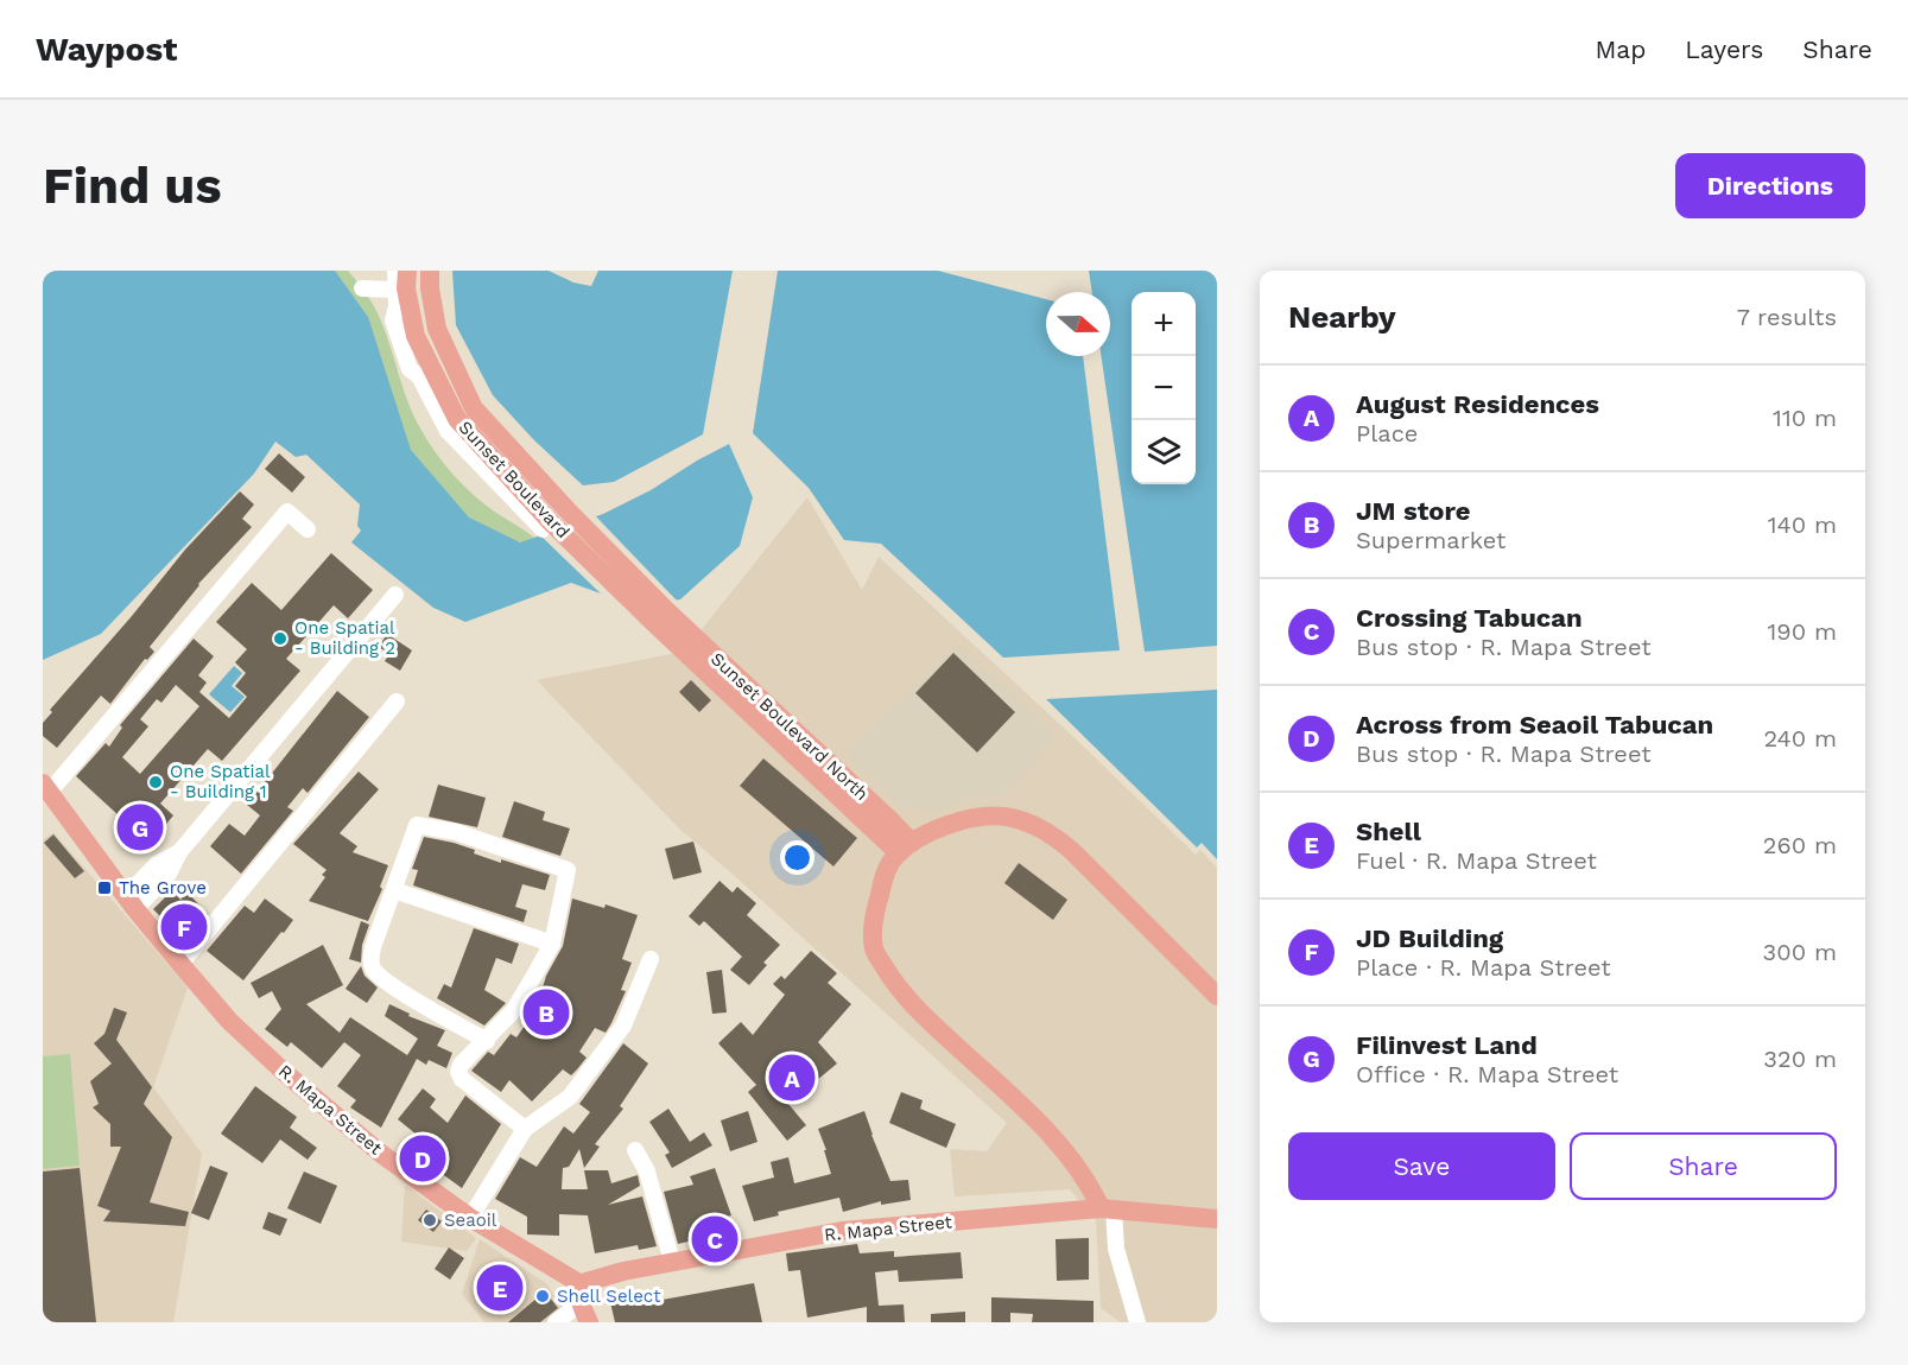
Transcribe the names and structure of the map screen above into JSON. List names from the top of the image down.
{
  "streets": {
    "main road": ["Sunset Boulevard", "Sunset Boulevard North", "R. Mapa Street"]
  },
  "crossings": [
    ["Sunset Boulevard", "Sunset Boulevard North"]
  ],
  "places": {
    "other": [
      "One Spatial - Building 2",
      "One Spatial - Building 1",
      "Seaoil",
      "Shell Select"
    ],
    "transit": ["The Grove"]
  },
  "north": "right",
  "page": {
    "header": "Waypost",
    "nav": ["Map", "Layers", "Share"],
    "buttons": [
      "Directions",
      ["Save", "Share"]
    ],
    "title": "Find us",
    "heading": ["Nearby", "7 results"],
    "map_buttons": ["+", "−"],
    "list": [
      {
        "mark": "A",
        "name": "August Residences",
        "note": "Place",
        "value": "110 m"
      },
      {
        "mark": "B",
        "name": "JM store",
        "note": "Supermarket",
        "value": "140 m"
      },
      {
        "mark": "C",
        "name": "Crossing Tabucan",
        "note": "Bus stop · R. Mapa Street",
        "value": "190 m"
      },
      {
        "mark": "D",
        "name": "Across from Seaoil Tabucan",
        "note": "Bus stop · R. Mapa Street",
        "value": "240 m"
      },
      {
        "mark": "E",
        "name": "Shell",
        "note": "Fuel · R. Mapa Street",
        "value": "260 m"
      },
      {
        "mark": "F",
        "name": "JD Building",
        "note": "Place · R. Mapa Street",
        "value": "300 m"
      },
      {
        "mark": "G",
        "name": "Filinvest Land",
        "note": "Office · R. Mapa Street",
        "value": "320 m"
      }
    ],
    "pins": [
      "G",
      "F",
      "B",
      "A",
      "D",
      "C",
      "E"
    ]
  }
}
